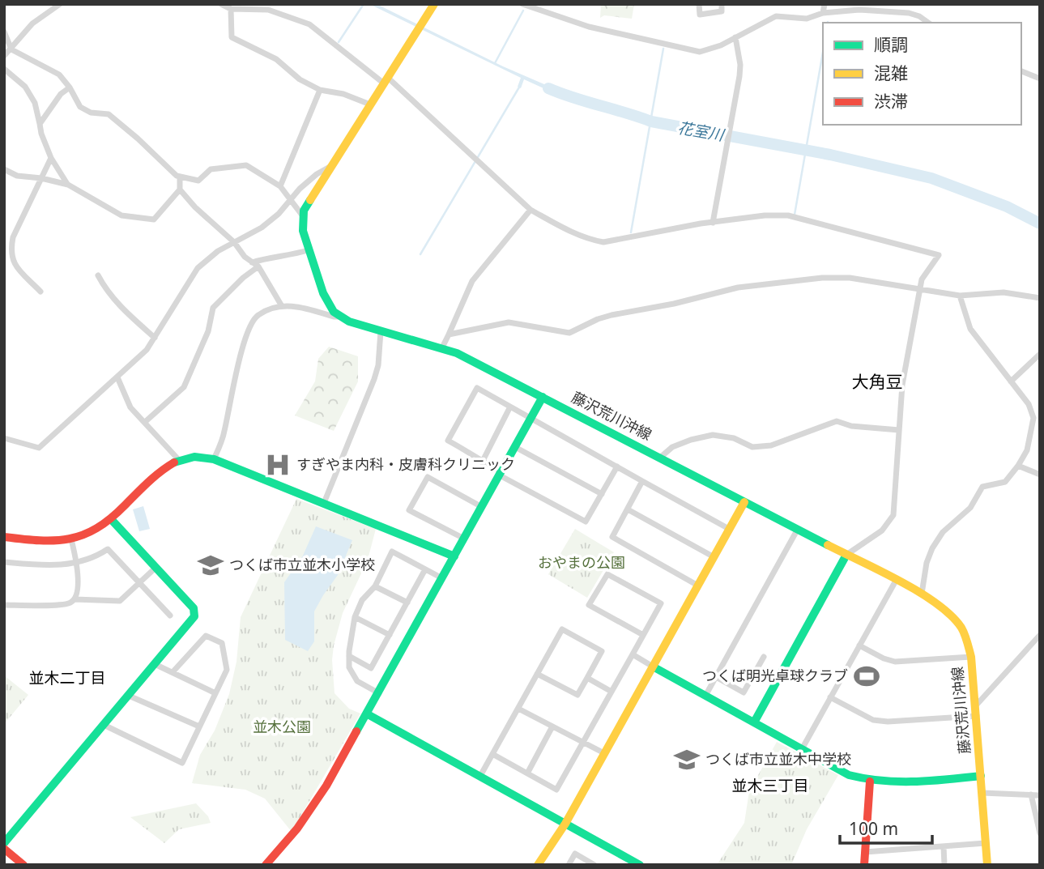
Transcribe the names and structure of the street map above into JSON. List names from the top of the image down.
{
  "streets": {
    "street": ["藤沢荒川沖線"]
  },
  "districts": ["大角豆", "並木二丁目", "並木三丁目"],
  "water": ["花室川"],
  "parks": ["おやまの公園", "並木公園"],
  "places": {
    "hospital": ["すぎやま内科・皮膚科クリニック"],
    "school or university": ["つくば市立並木小学校", "つくば市立並木中学校"],
    "sports": ["つくば明光卓球クラブ"]
  },
  "legend": ["順調", "混雑", "渋滞"],
  "scale_bar": "100 m"
}
